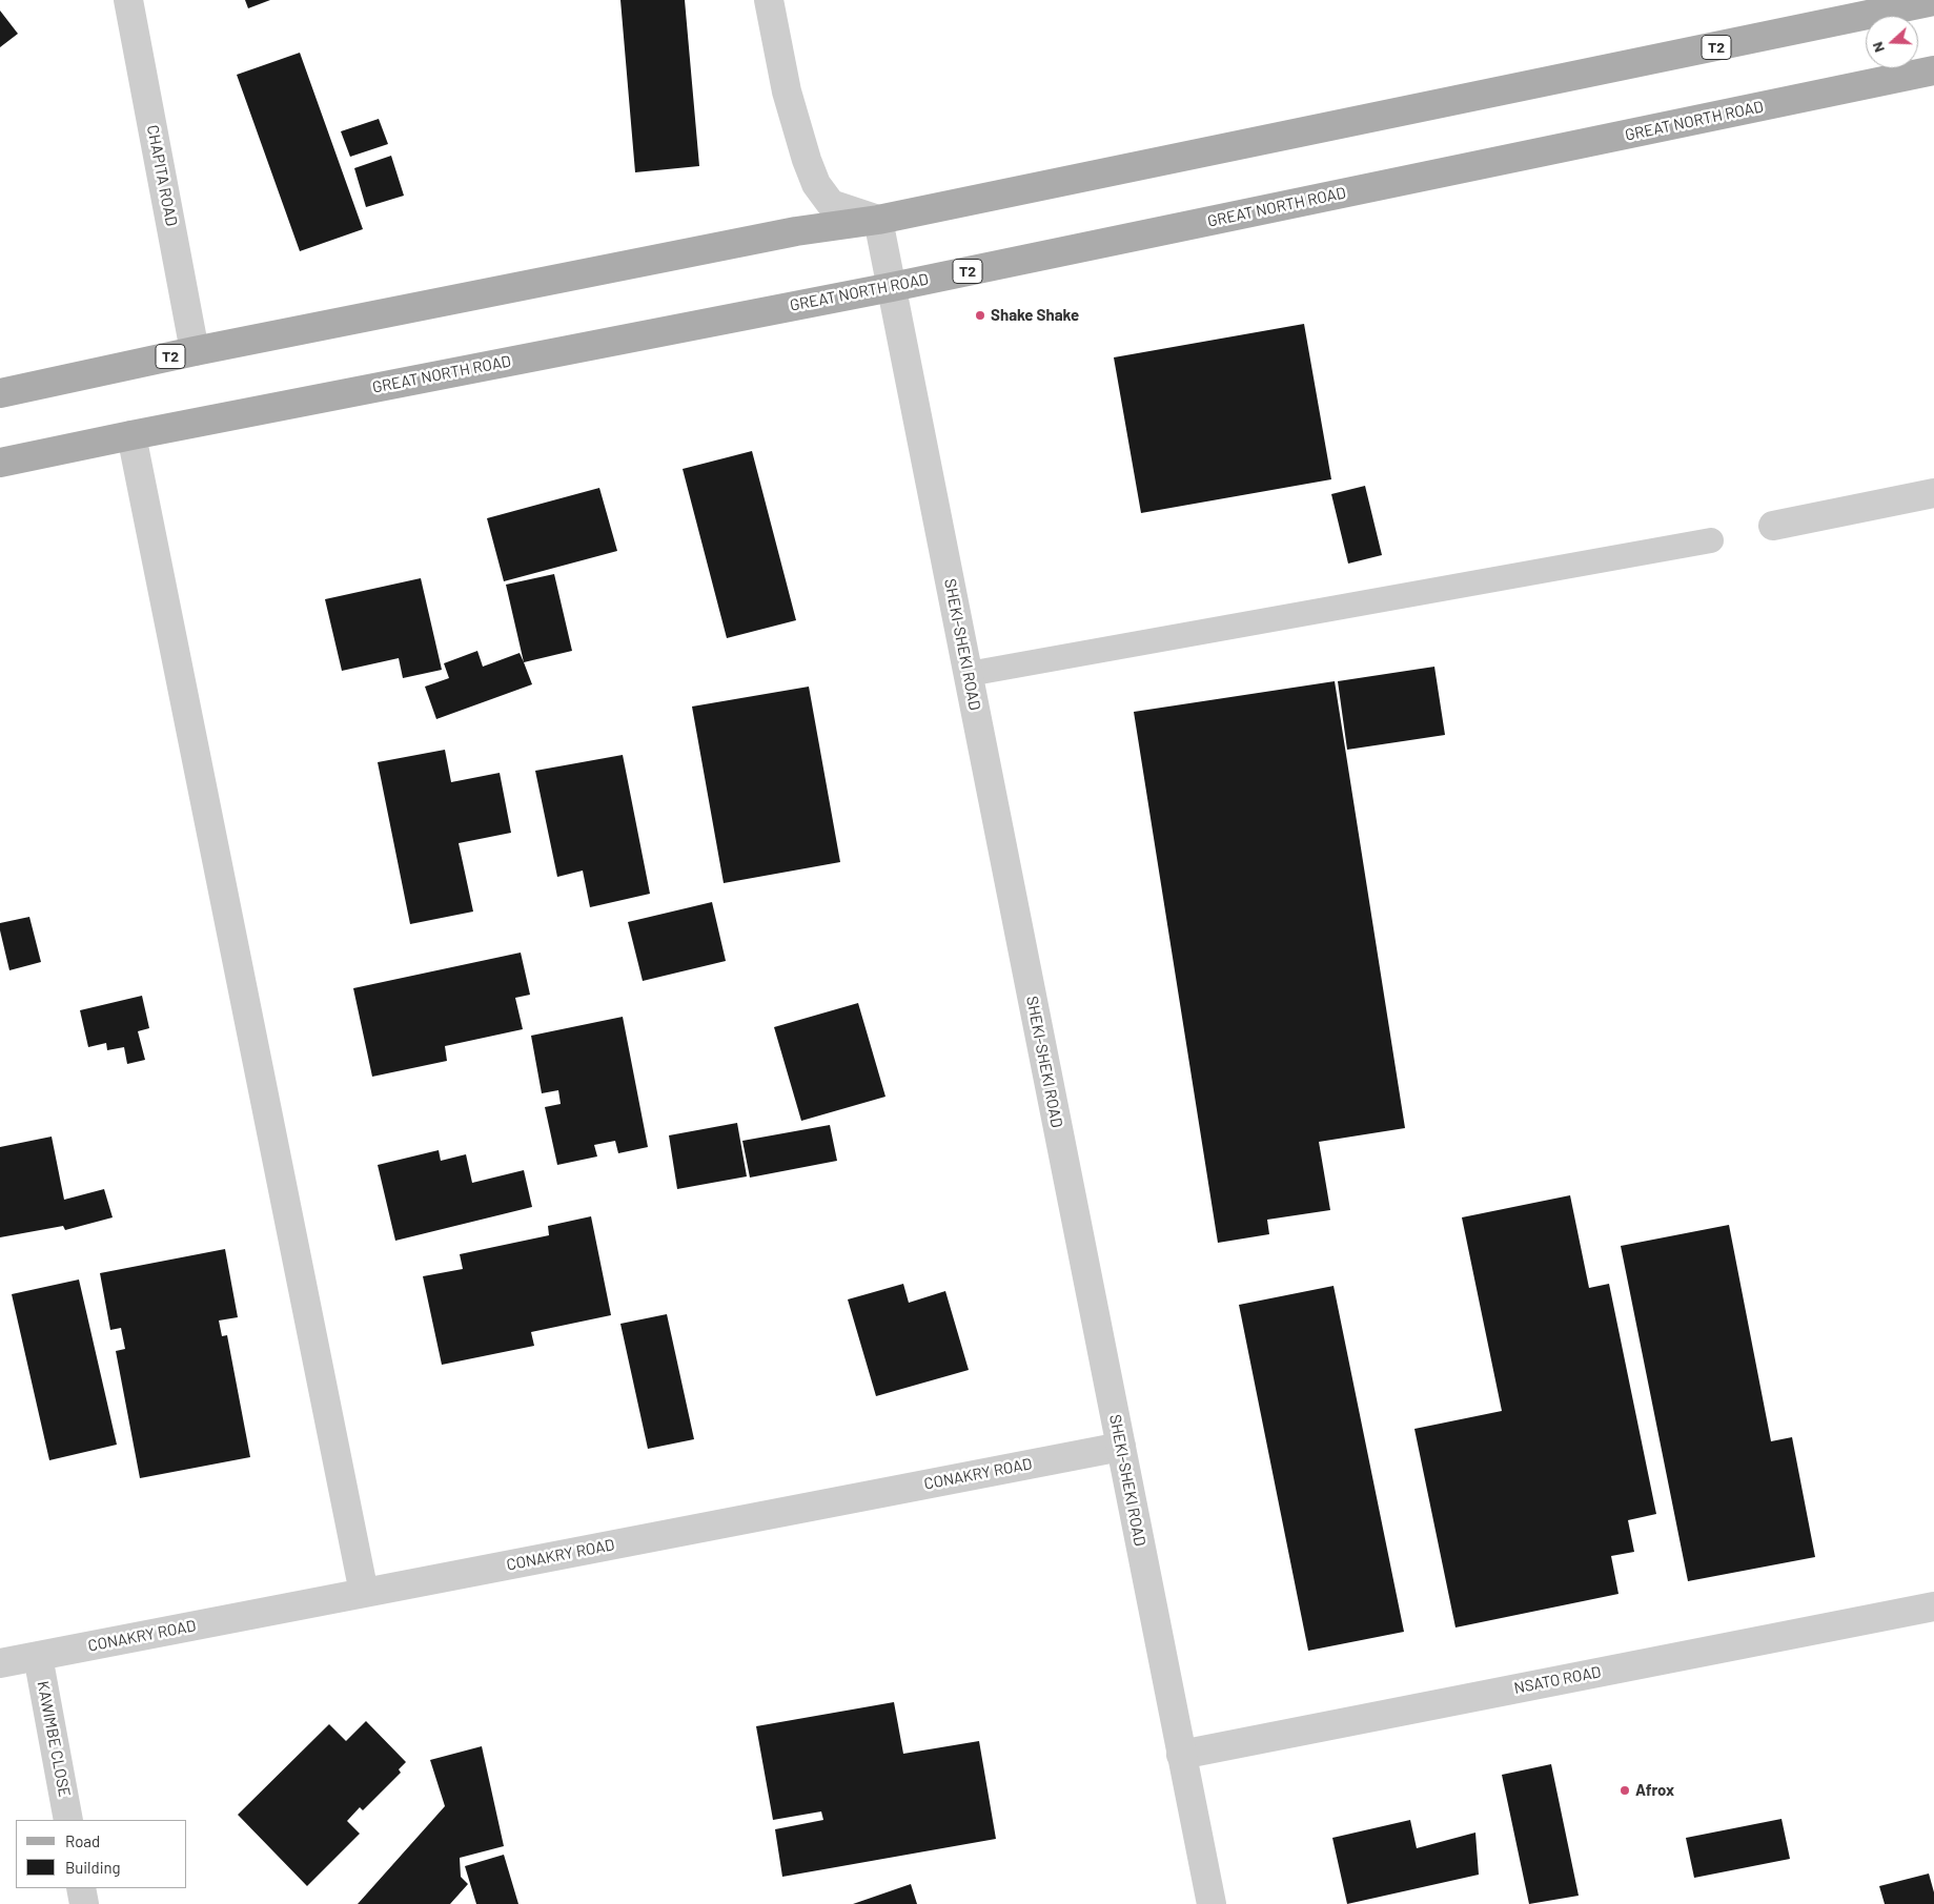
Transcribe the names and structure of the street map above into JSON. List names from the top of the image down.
{
  "streets": {
    "main road": ["T2", "GREAT NORTH ROAD"],
    "street": [
      "CHAPITA ROAD",
      "SHEKI-SHEKI ROAD",
      "CONAKRY ROAD",
      "NSATO ROAD",
      "KAWIMBE CLOSE"
    ]
  },
  "crossings": [
    ["T2", "CHAPITA ROAD"],
    ["T2", "SHEKI-SHEKI ROAD"],
    ["GREAT NORTH ROAD", "SHEKI-SHEKI ROAD"],
    ["SHEKI-SHEKI ROAD", "CONAKRY ROAD"],
    ["SHEKI-SHEKI ROAD", "NSATO ROAD"],
    ["CONAKRY ROAD", "KAWIMBE CLOSE"]
  ],
  "places": ["Shake Shake", "Afrox"],
  "legend": ["Road", "Building"],
  "north": "left"
}
